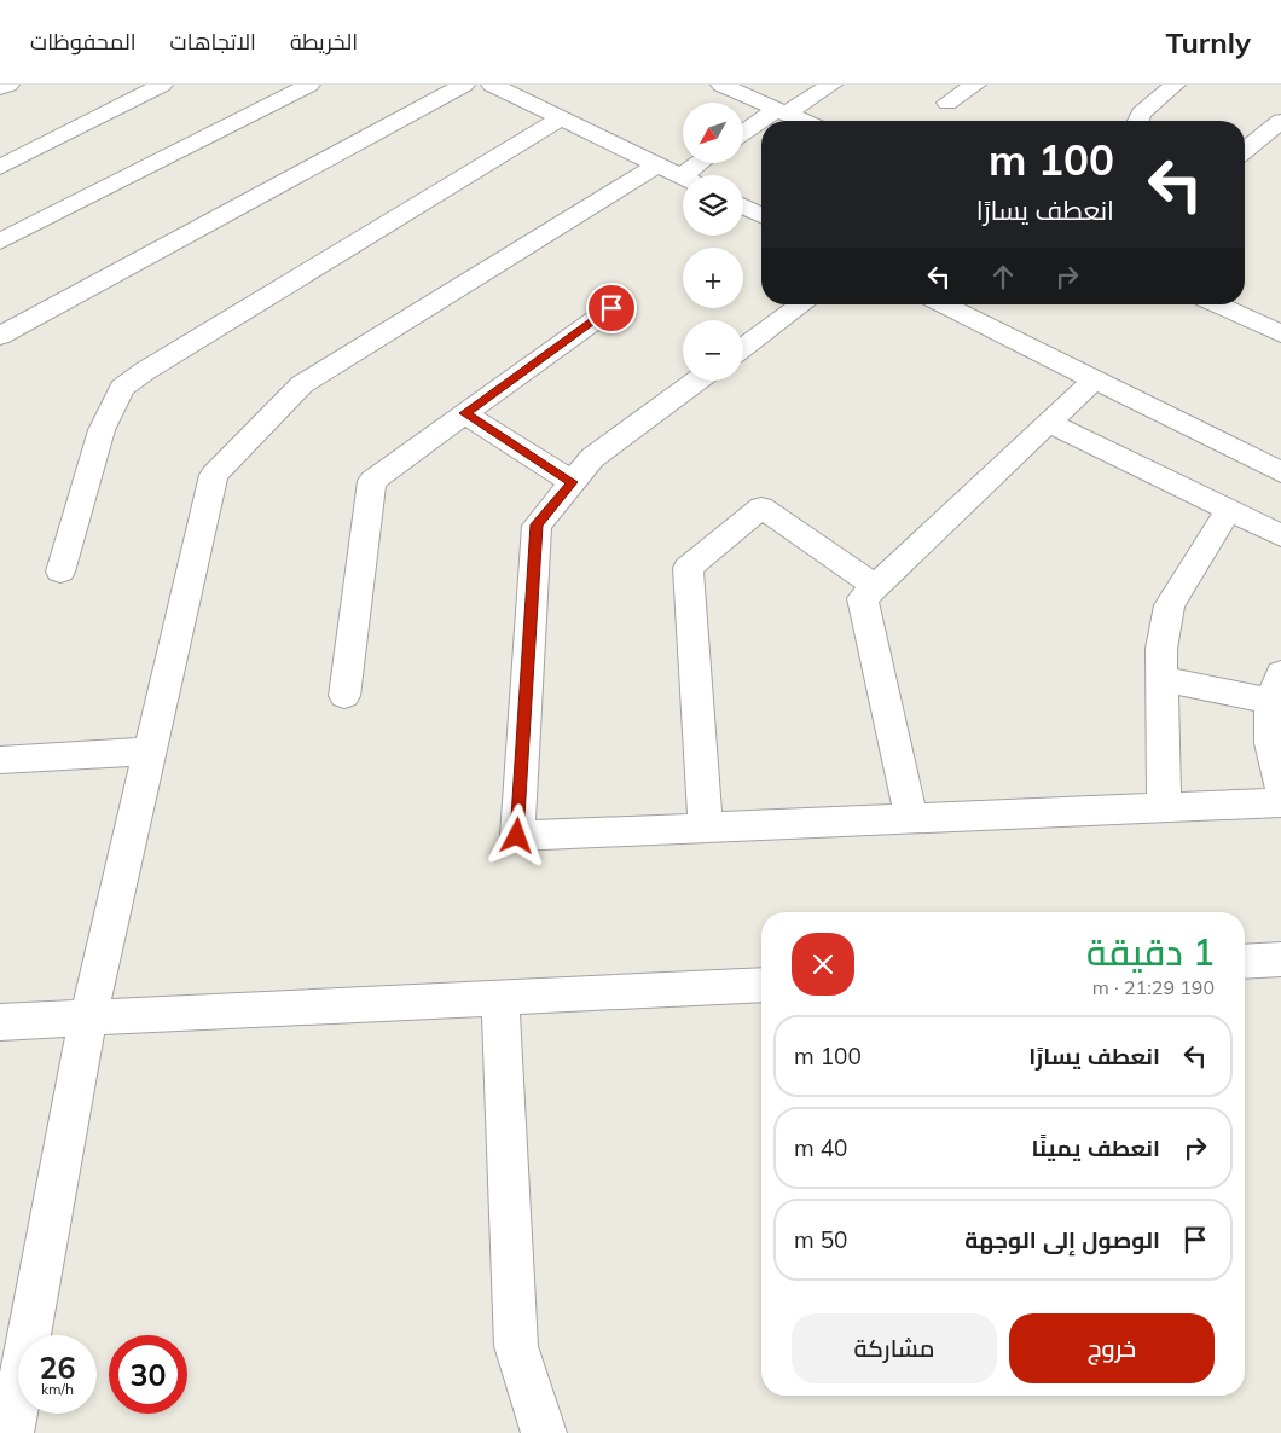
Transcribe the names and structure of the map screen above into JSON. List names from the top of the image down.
{
  "north": "bottom left",
  "page": {
    "header": "Turnly",
    "nav": ["الخريطة", "الاتجاهات", "المحفوظات"],
    "map_buttons": ["+", "−"],
    "turn": ["100 m", "انعطف يسارًا"],
    "heading": ["1 دقيقة", "190 m · 21:29"],
    "list": [
      {
        "name": "انعطف يسارًا",
        "value": "100 m"
      },
      {
        "name": "انعطف يمينًا",
        "value": "40 m"
      },
      {
        "name": "الوصول إلى الوجهة",
        "value": "50 m"
      }
    ],
    "buttons": ["خروج", "مشاركة"],
    "speed": "26 km/h",
    "limit": "30"
  }
}
